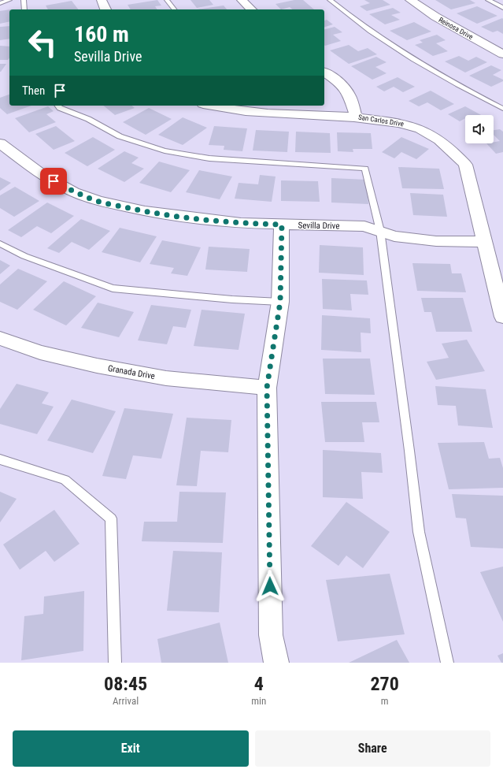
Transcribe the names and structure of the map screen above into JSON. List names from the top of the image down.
{
  "streets": {
    "street": [
      "Reinosa Drive",
      "San Carlos Drive",
      "Sevilla Drive",
      "Granada Drive"
    ]
  },
  "crossings": [
    ["San Carlos Drive", "Sevilla Drive"]
  ],
  "page": {
    "turn": ["160 m", "Sevilla Drive"],
    "then": "Then",
    "eta": [
      "08:45",
      "Arrival",
      "4",
      "min",
      "270",
      "m"
    ],
    "buttons": ["Exit", "Share"]
  }
}
